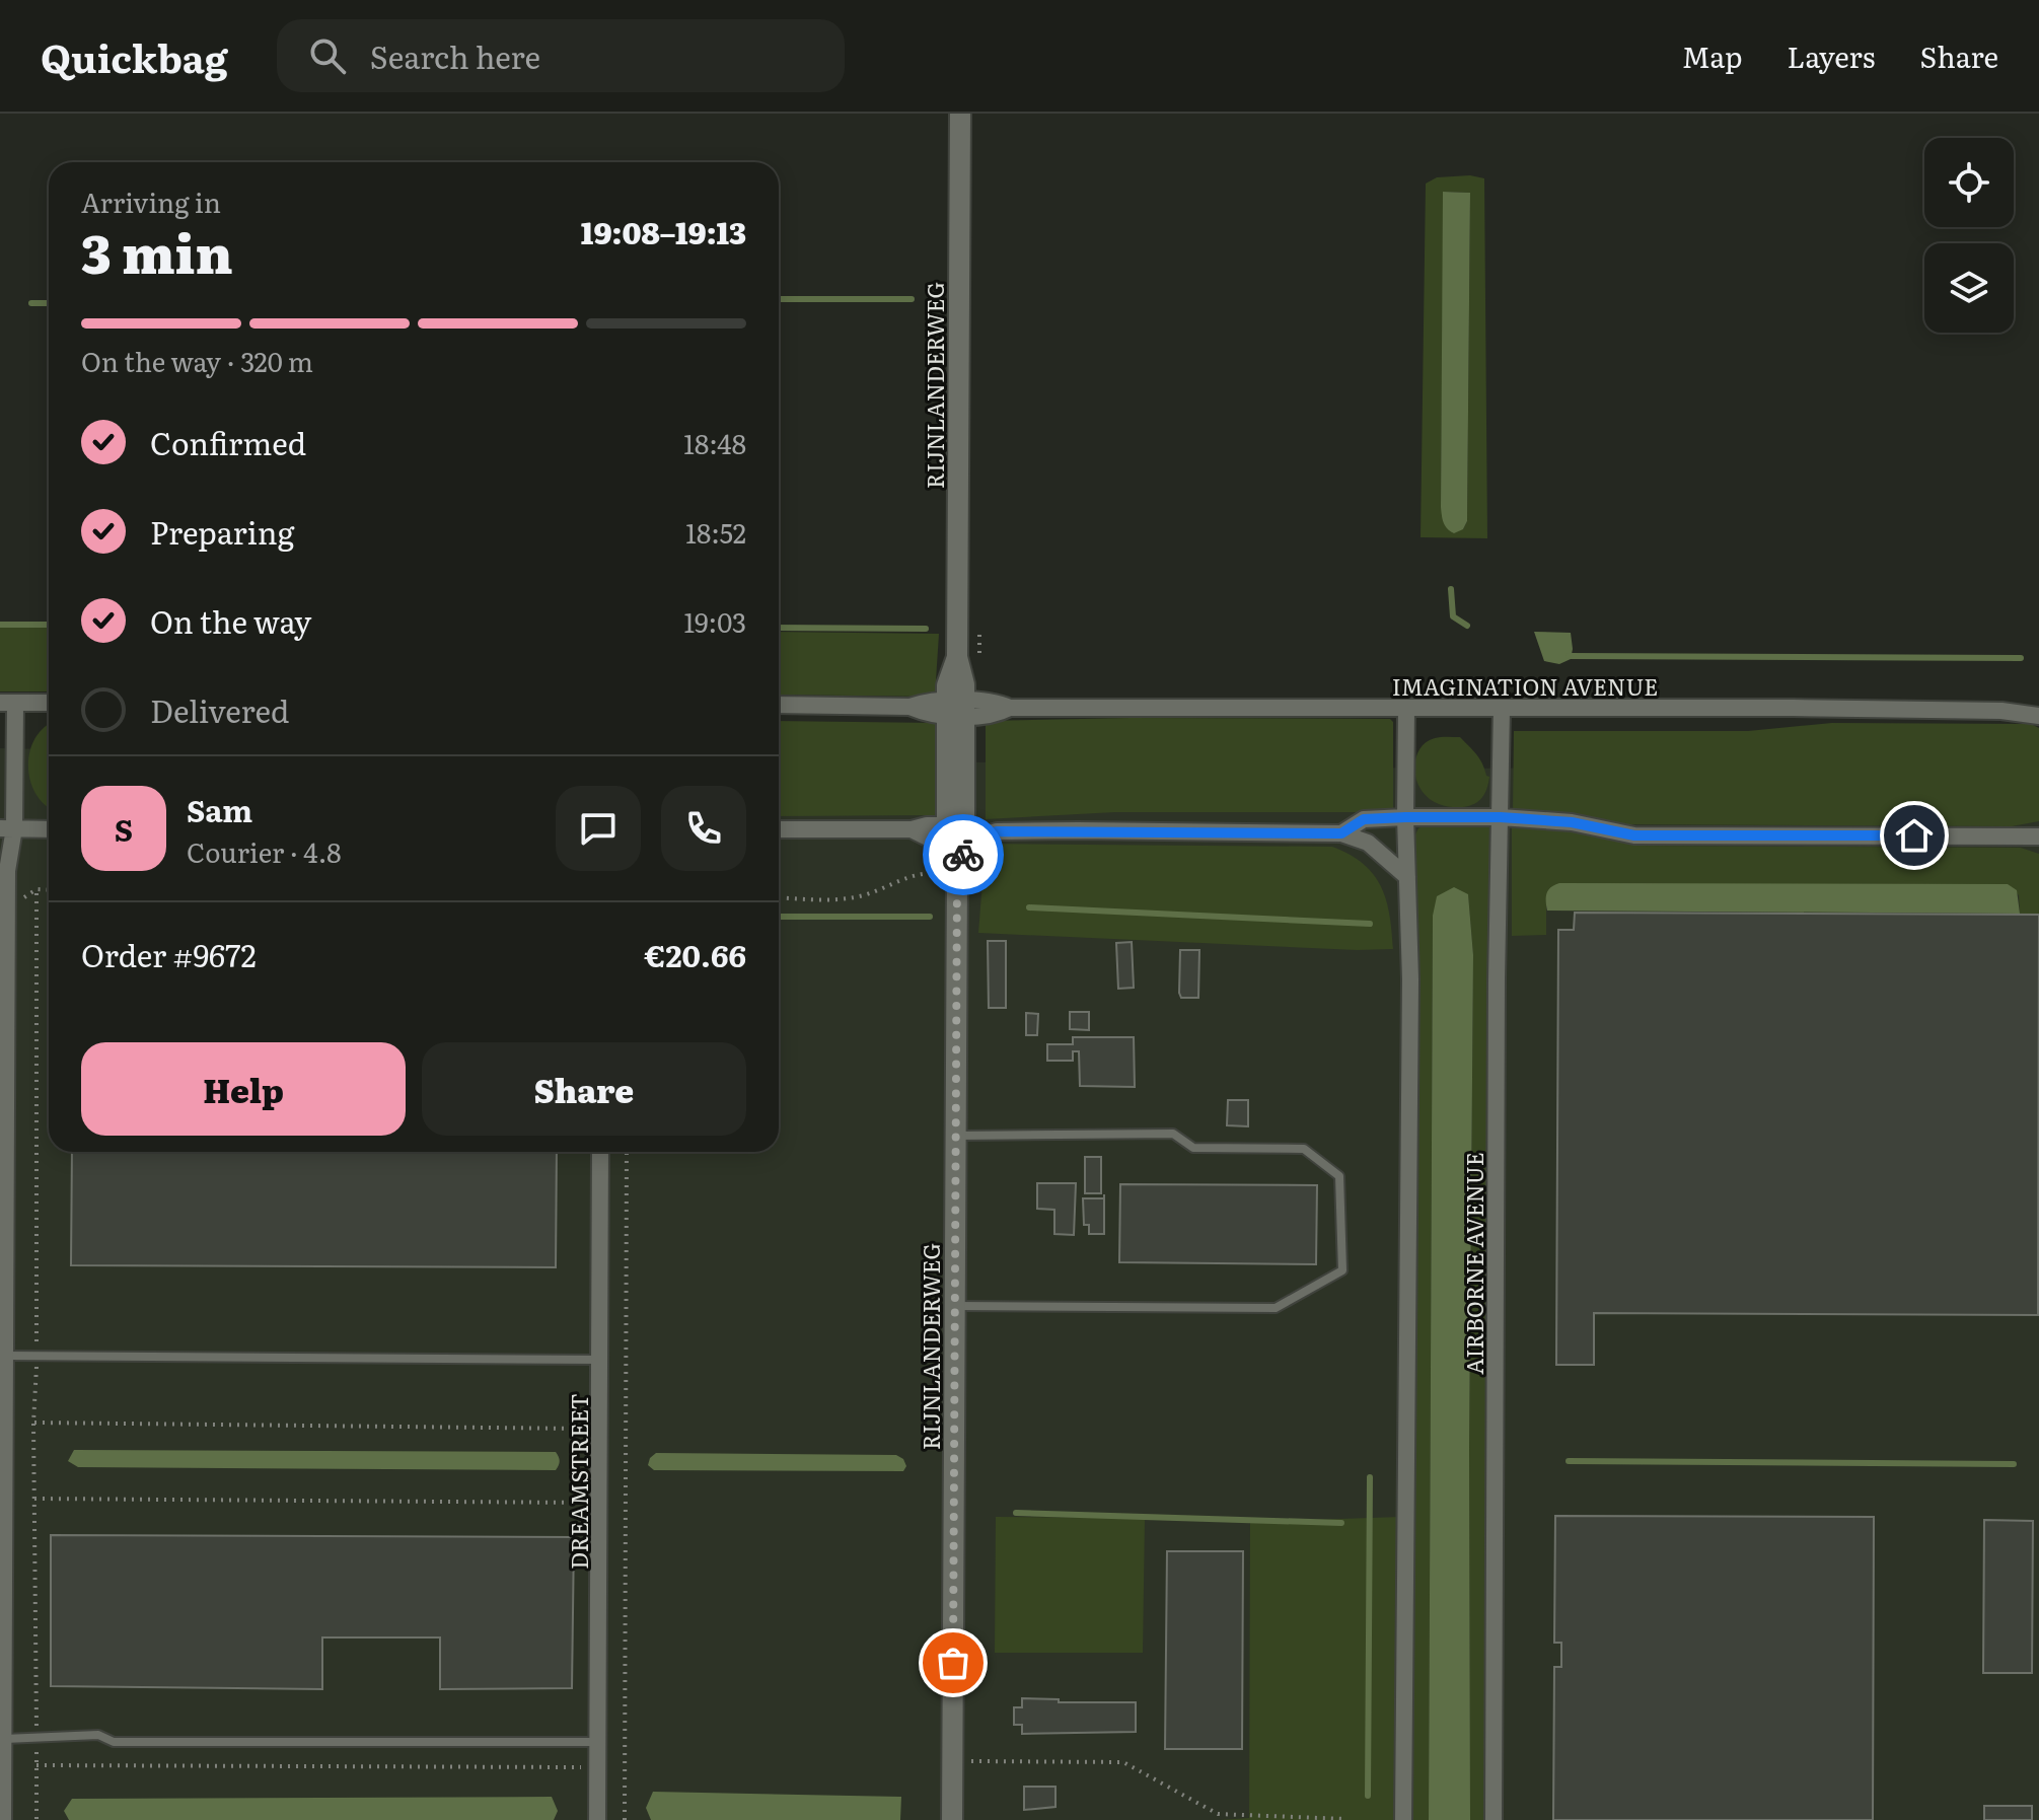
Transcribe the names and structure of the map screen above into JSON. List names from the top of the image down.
{
  "streets": {
    "street": [
      "RIJNLANDERWEG",
      "IMAGINATION AVENUE",
      "AIRBORNE AVENUE",
      "DREAMSTREET"
    ]
  },
  "crossings": [
    ["RIJNLANDERWEG", "IMAGINATION AVENUE"],
    ["IMAGINATION AVENUE", "AIRBORNE AVENUE"]
  ],
  "page": {
    "header": "Quickbag",
    "search": "Search here",
    "nav": ["Map", "Layers", "Share"],
    "heading": ["3 min", "Arriving in", "19:08–19:13"],
    "panel": [
      "Sam",
      "Courier · 4.8",
      "Order #9672",
      "€20.66"
    ],
    "bar": "On the way · 320 m",
    "list": [
      ["Confirmed", "18:48"],
      ["Preparing", "18:52"],
      ["On the way", "19:03"],
      "Delivered"
    ],
    "round": "S",
    "buttons": ["Help", "Share"]
  }
}
